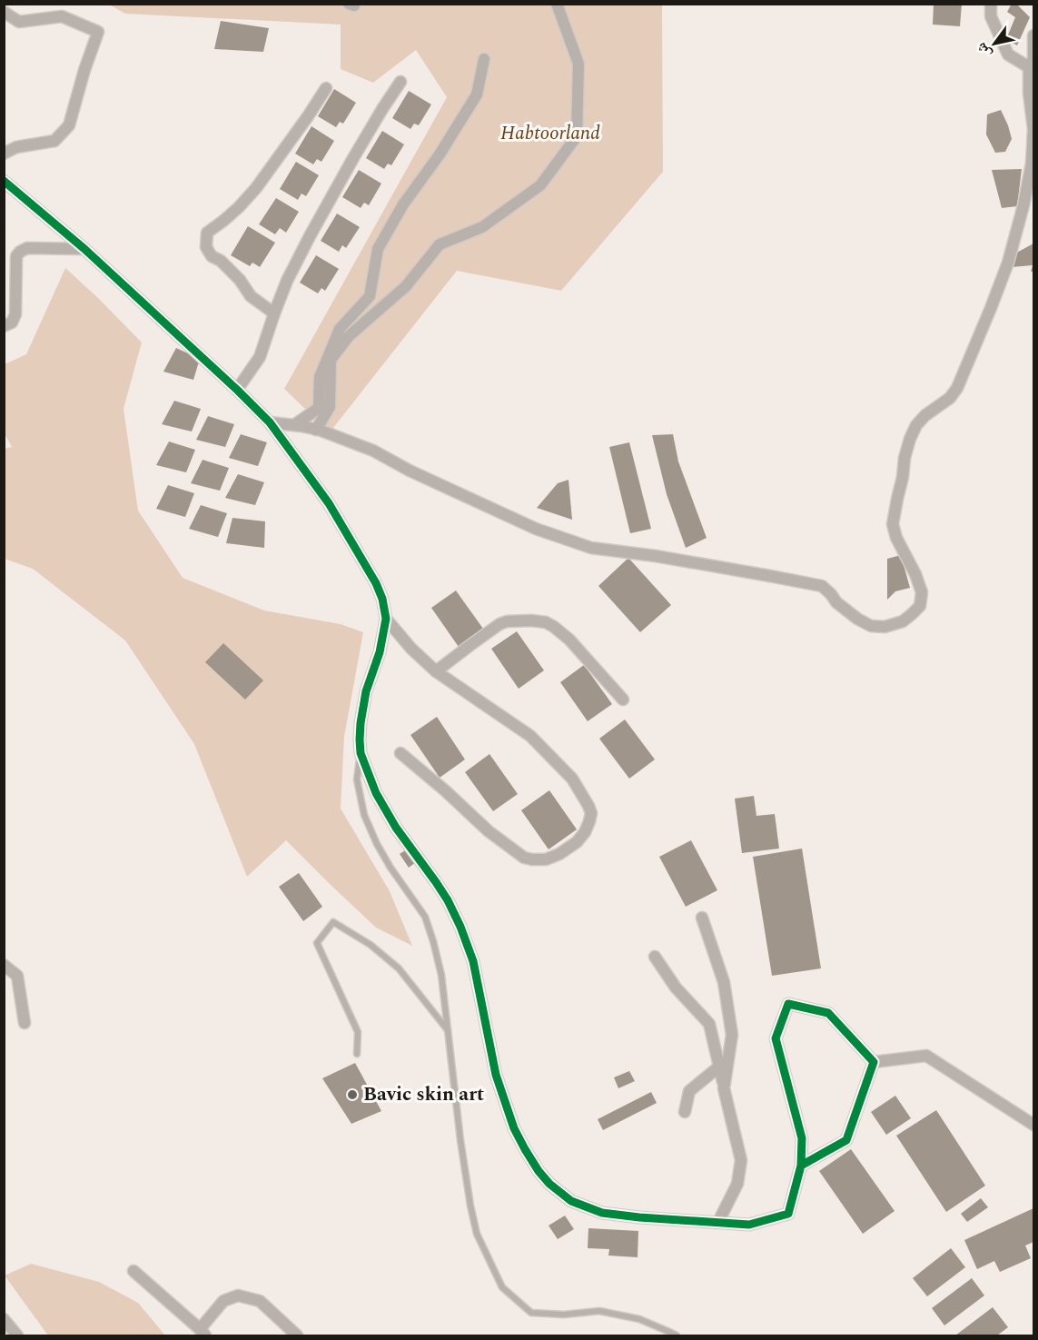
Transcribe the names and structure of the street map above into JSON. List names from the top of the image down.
{
  "parks": ["Habtoorland"],
  "places": ["Bavic skin art"],
  "north": "bottom left"
}
